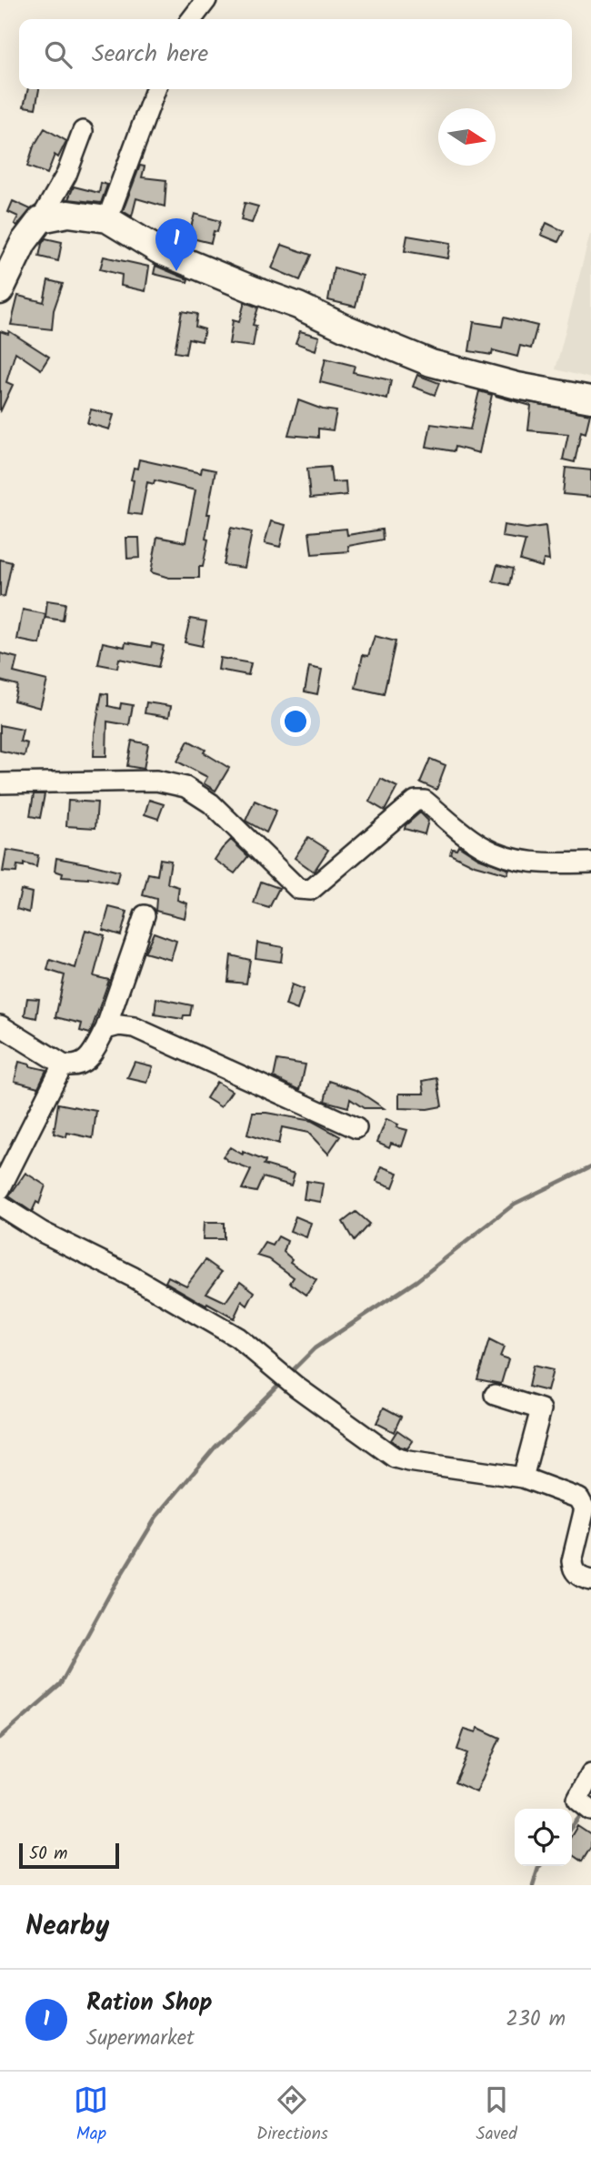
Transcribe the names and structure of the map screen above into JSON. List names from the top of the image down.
{
  "scale_bar": "50 m",
  "north": "right",
  "page": {
    "search": "Search here",
    "pins": "1",
    "scale": "50 m",
    "heading": "Nearby",
    "list": [
      {
        "mark": "1",
        "name": "Ration Shop",
        "note": "Supermarket",
        "value": "230 m"
      }
    ],
    "nav": ["Map", "Directions", "Saved"]
  }
}
